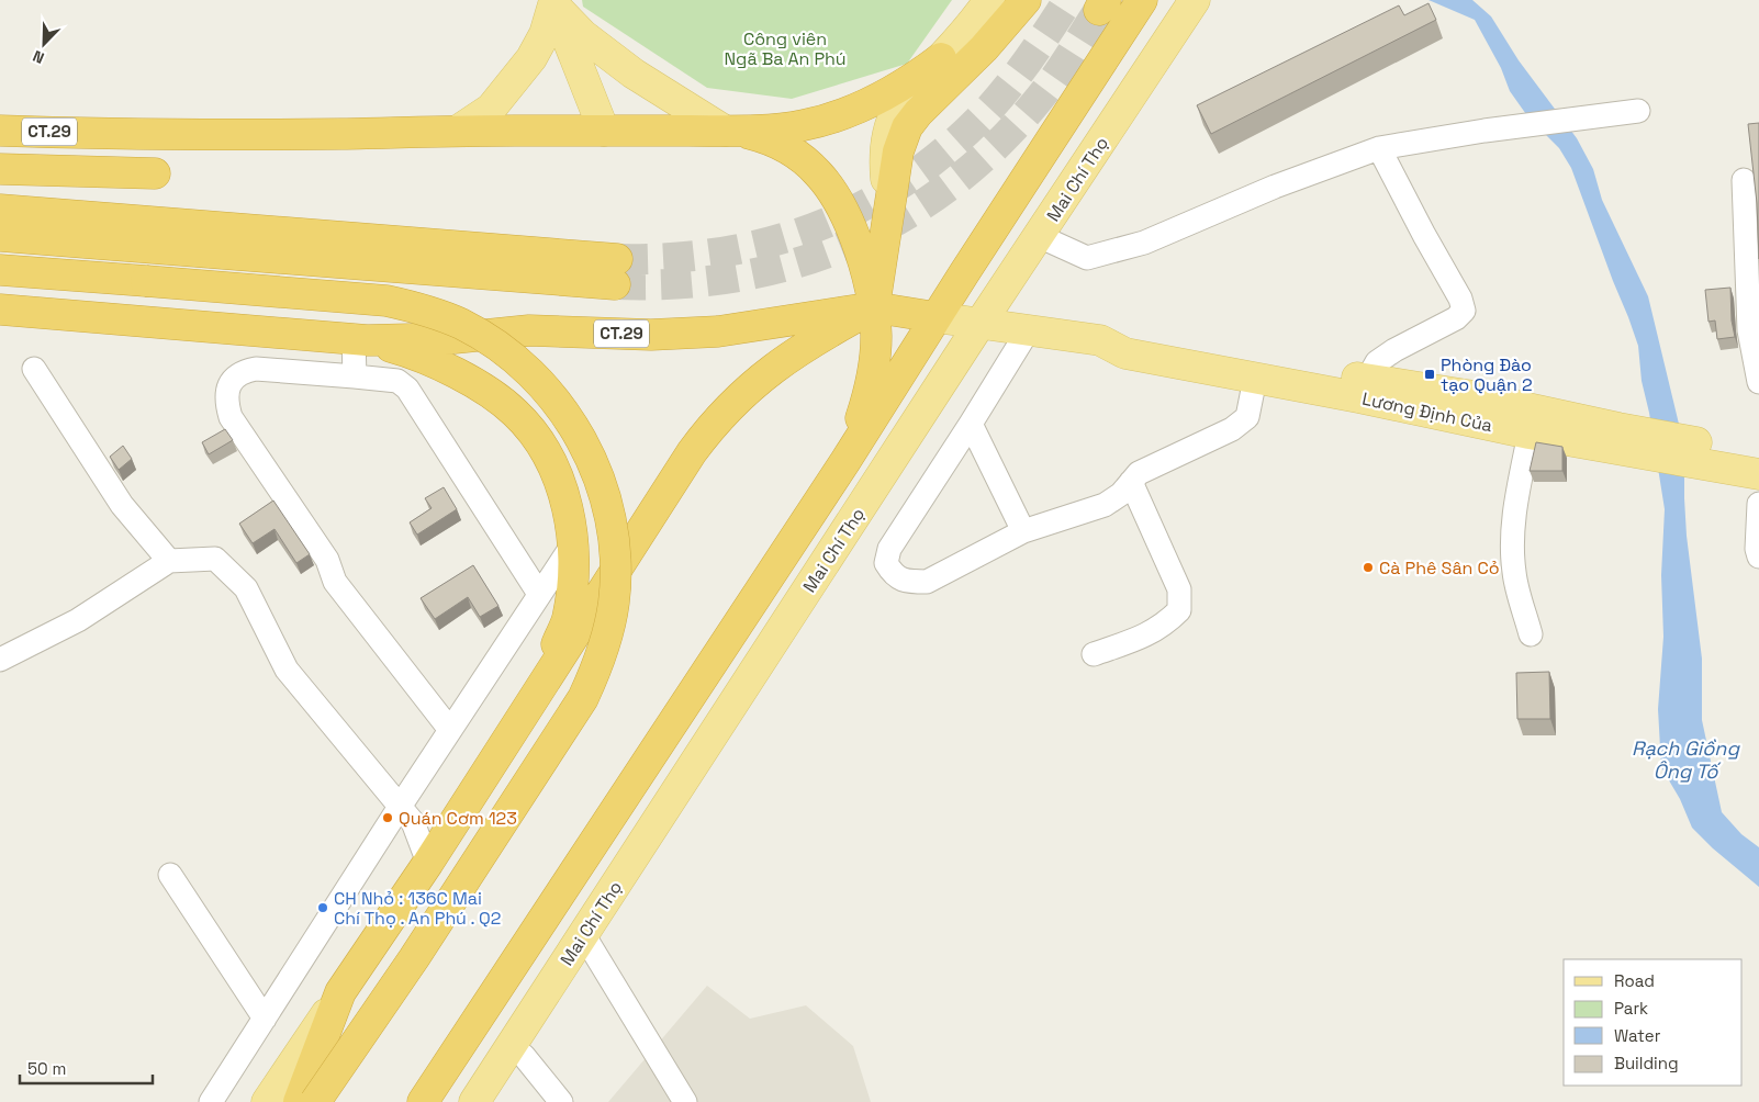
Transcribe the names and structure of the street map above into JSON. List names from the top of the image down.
{
  "streets": {
    "highway": ["CT.29"],
    "main road": ["Mai Chí Thọ", "Lương Định Của"]
  },
  "crossings": [
    ["Mai Chí Thọ", "Lương Định Của"]
  ],
  "water": ["Rạch Giồng Ông Tố"],
  "parks": ["Công viên Ngã Ba An Phú"],
  "places": {
    "transit": ["Phòng Đào tạo Quận 2"],
    "other": ["Cà Phê Sân Cỏ", "Quán Cơm 123", "CH Nhỏ : 136C Mai Chí Thọ . An Phú . Q2"]
  },
  "legend": [
    "Road",
    "Park",
    "Water",
    "Building"
  ],
  "scale_bar": "50 m",
  "north": "bottom left"
}
